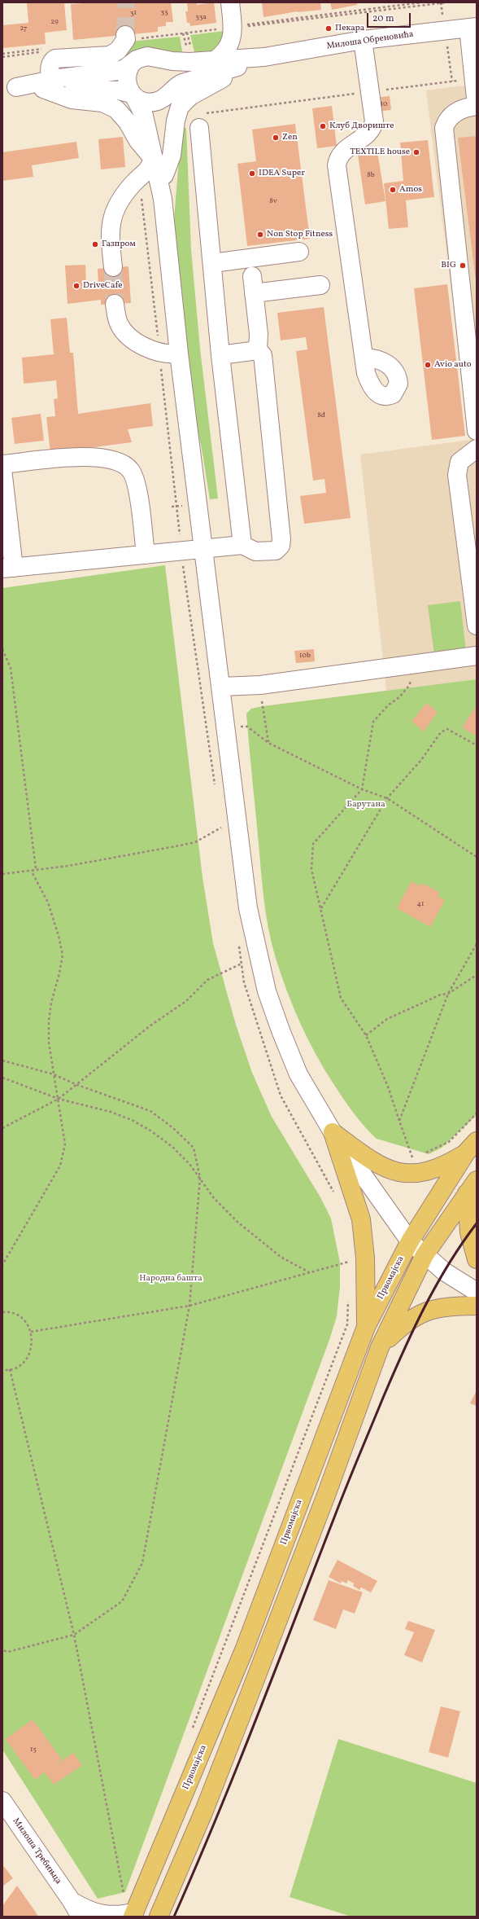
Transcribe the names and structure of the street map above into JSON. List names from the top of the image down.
{
  "streets": {
    "main road": ["Првомајска"],
    "street": ["Милоша Обреновића", "Милоша Требињца"]
  },
  "parks": ["Барутана", "Народна башта"],
  "places": [
    "Пекара",
    "Клуб Двориште",
    "Zen",
    "TEXTILE house",
    "IDEA Super",
    "Amos",
    "Non Stop Fitness",
    "Газпром",
    "BIG",
    "DriveCafe",
    "Avio auto"
  ],
  "house_numbers": [
    "33",
    "31",
    "33a",
    "29",
    "27",
    "10",
    "8b",
    "8v",
    "8đ",
    "10b",
    "41",
    "15"
  ],
  "scale_bar": "20 m"
}
